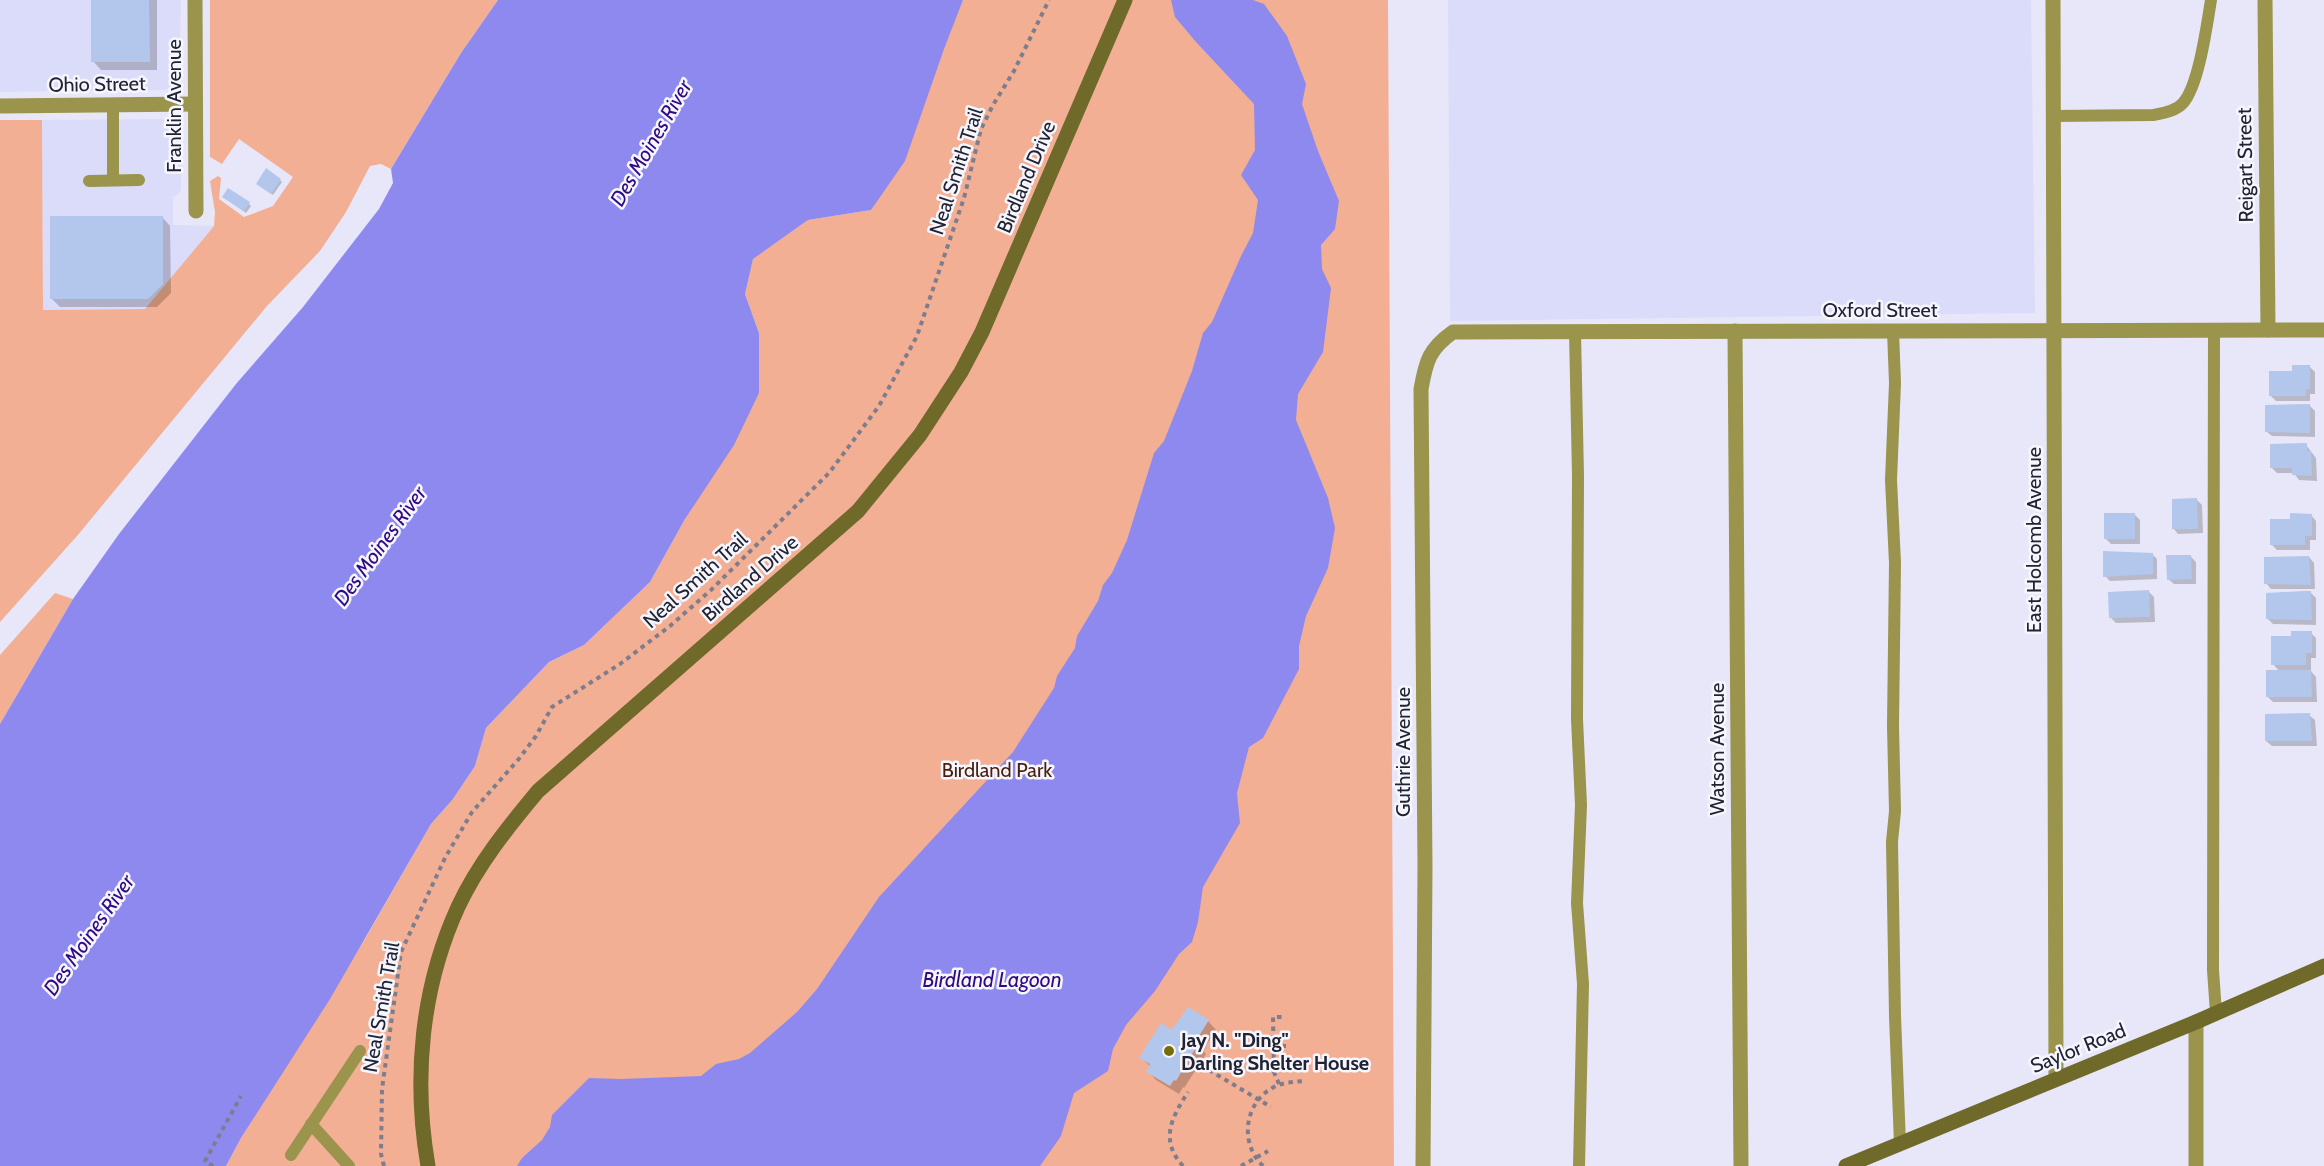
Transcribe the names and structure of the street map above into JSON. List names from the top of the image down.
{
  "streets": {
    "street": [
      "Ohio Street",
      "Franklin Avenue",
      "Reigart Street",
      "Birdland Drive",
      "Oxford Street",
      "East Holcomb Avenue",
      "Watson Avenue",
      "Guthrie Avenue",
      "Saylor Road"
    ],
    "path": ["Neal Smith Trail"]
  },
  "crossings": [
    ["Ohio Street", "Franklin Avenue"],
    ["Reigart Street", "Oxford Street"],
    ["Oxford Street", "East Holcomb Avenue"],
    ["Oxford Street", "Watson Avenue"],
    ["Oxford Street", "Guthrie Avenue"],
    ["East Holcomb Avenue", "Saylor Road"]
  ],
  "water": ["Des Moines River", "Birdland Lagoon"],
  "parks": ["Birdland Park"],
  "places": ["Jay N. \"Ding\" Darling Shelter House"]
}
